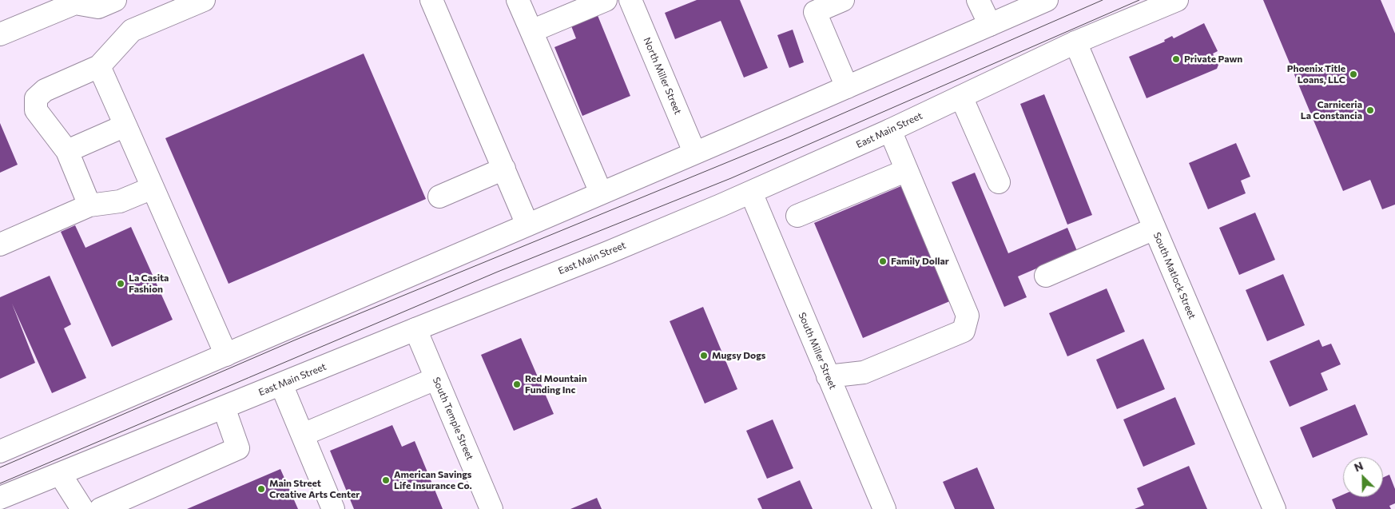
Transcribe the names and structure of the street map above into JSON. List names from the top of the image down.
{
  "streets": {
    "main road": [
      "North Miller Street",
      "East Main Street",
      "South Matlock Street",
      "South Miller Street",
      "South Temple Street"
    ]
  },
  "crossings": [
    ["East Main Street", "South Matlock Street"],
    ["East Main Street", "South Miller Street"],
    ["East Main Street", "South Temple Street"]
  ],
  "places": [
    "Private Pawn",
    "Phoenix Title Loans, LLC",
    "Carniceria La Constancia",
    "Family Dollar",
    "La Casita Fashion",
    "Mugsy Dogs",
    "Red Mountain Funding Inc",
    "American Savings Life Insurance Co.",
    "Main Street Creative Arts Center"
  ],
  "north": "top left"
}
